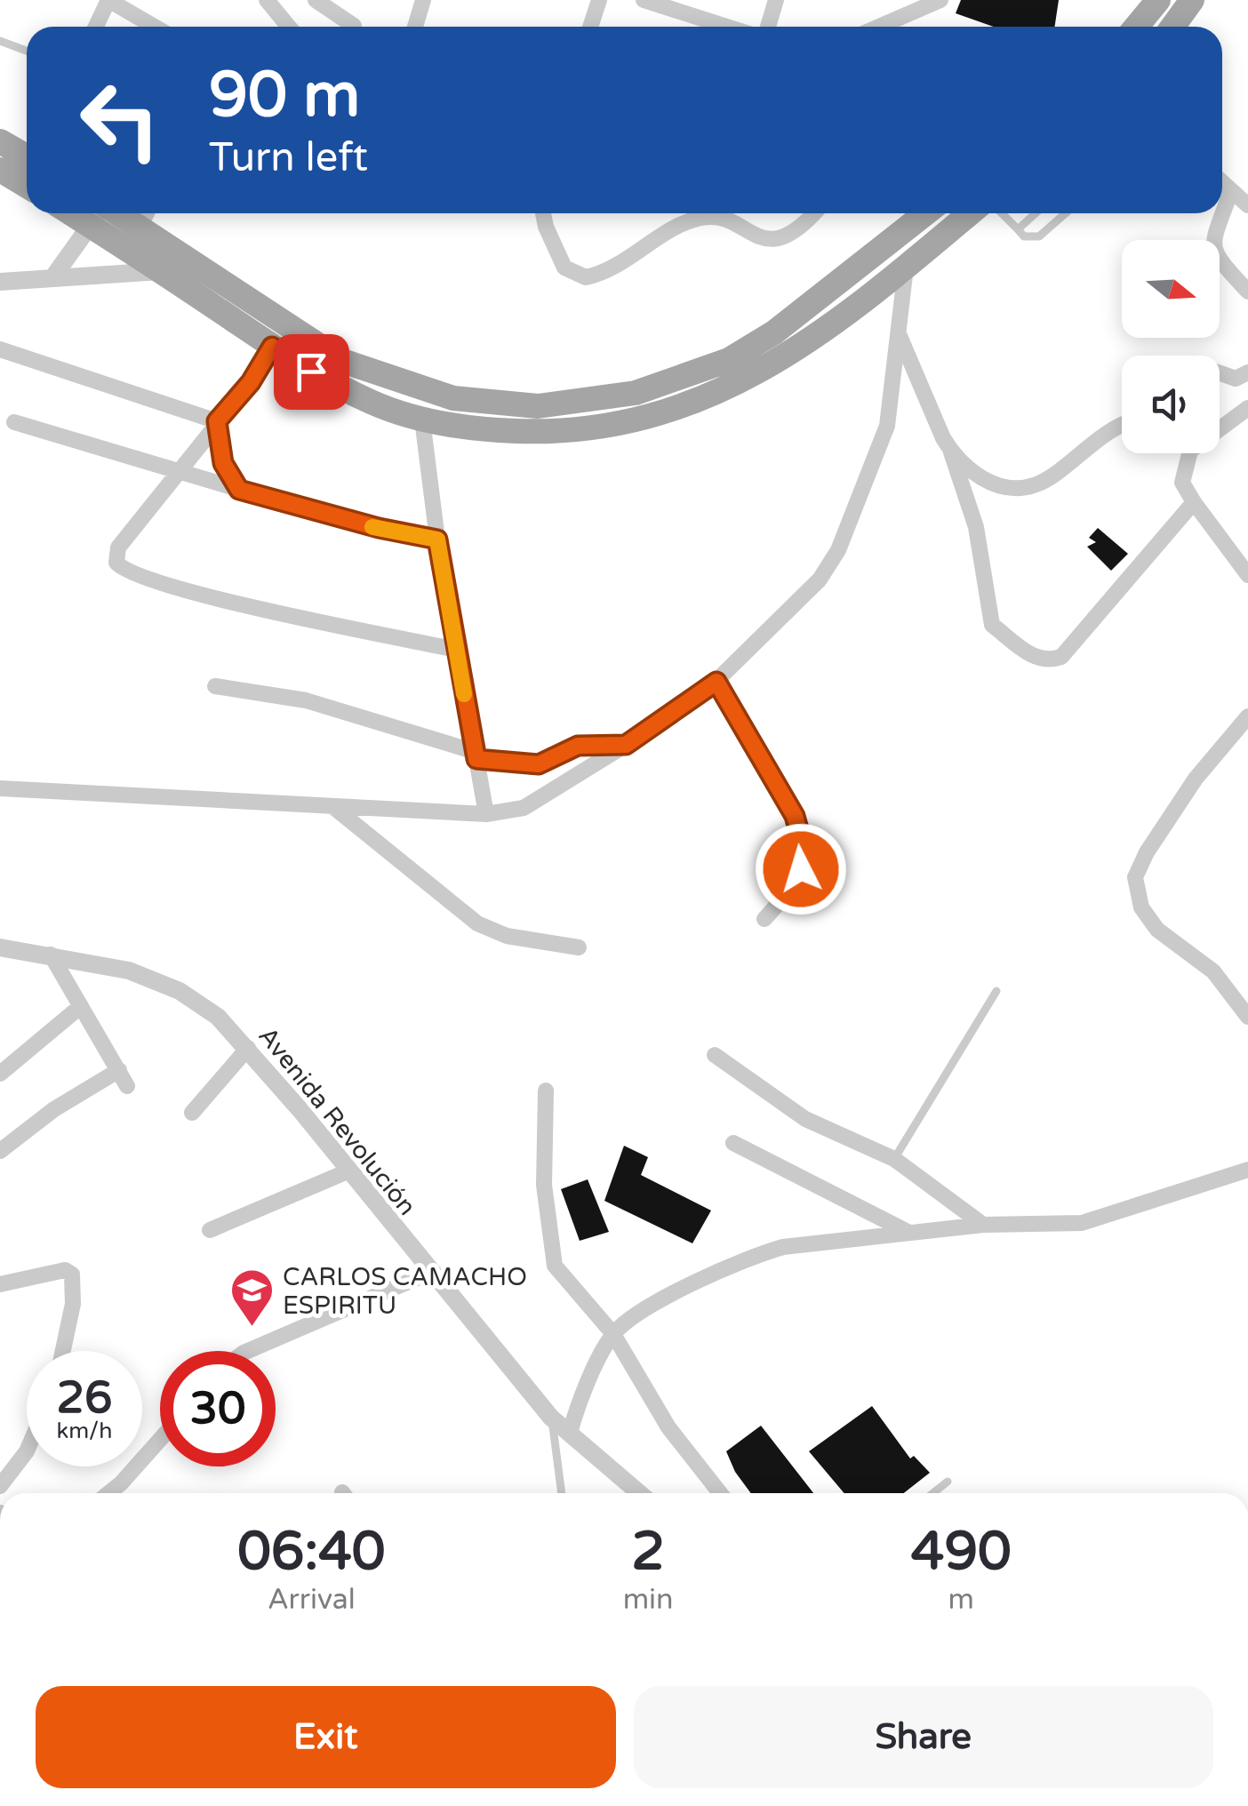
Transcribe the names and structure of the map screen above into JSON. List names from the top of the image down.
{
  "streets": {
    "street": ["Avenida Revolución"]
  },
  "places": {
    "school or university": ["CARLOS CAMACHO ESPIRITU"]
  },
  "north": "right",
  "page": {
    "turn": ["90 m", "Turn left"],
    "speed": "26 km/h",
    "limit": "30",
    "eta": [
      "06:40",
      "Arrival",
      "2",
      "min",
      "490",
      "m"
    ],
    "buttons": ["Exit", "Share"]
  }
}
